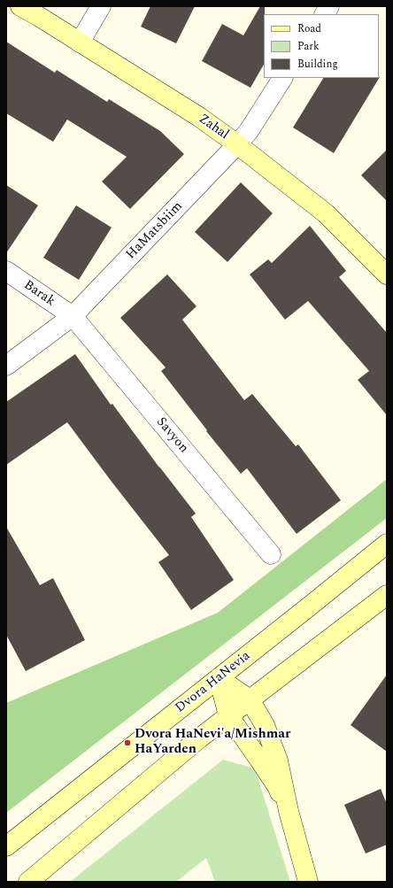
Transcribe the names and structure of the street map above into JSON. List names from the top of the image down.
{
  "streets": {
    "street": [
      "Zahal",
      "HaMatsbiim",
      "Barak",
      "Savyon",
      "Dvora HaNevia"
    ]
  },
  "crossings": [
    ["Zahal", "HaMatsbiim"],
    ["HaMatsbiim", "Barak"],
    ["HaMatsbiim", "Savyon"],
    ["Barak", "Savyon"]
  ],
  "places": ["Dvora HaNevi'a/Mishmar HaYarden"],
  "legend": ["Road", "Park", "Building"]
}
